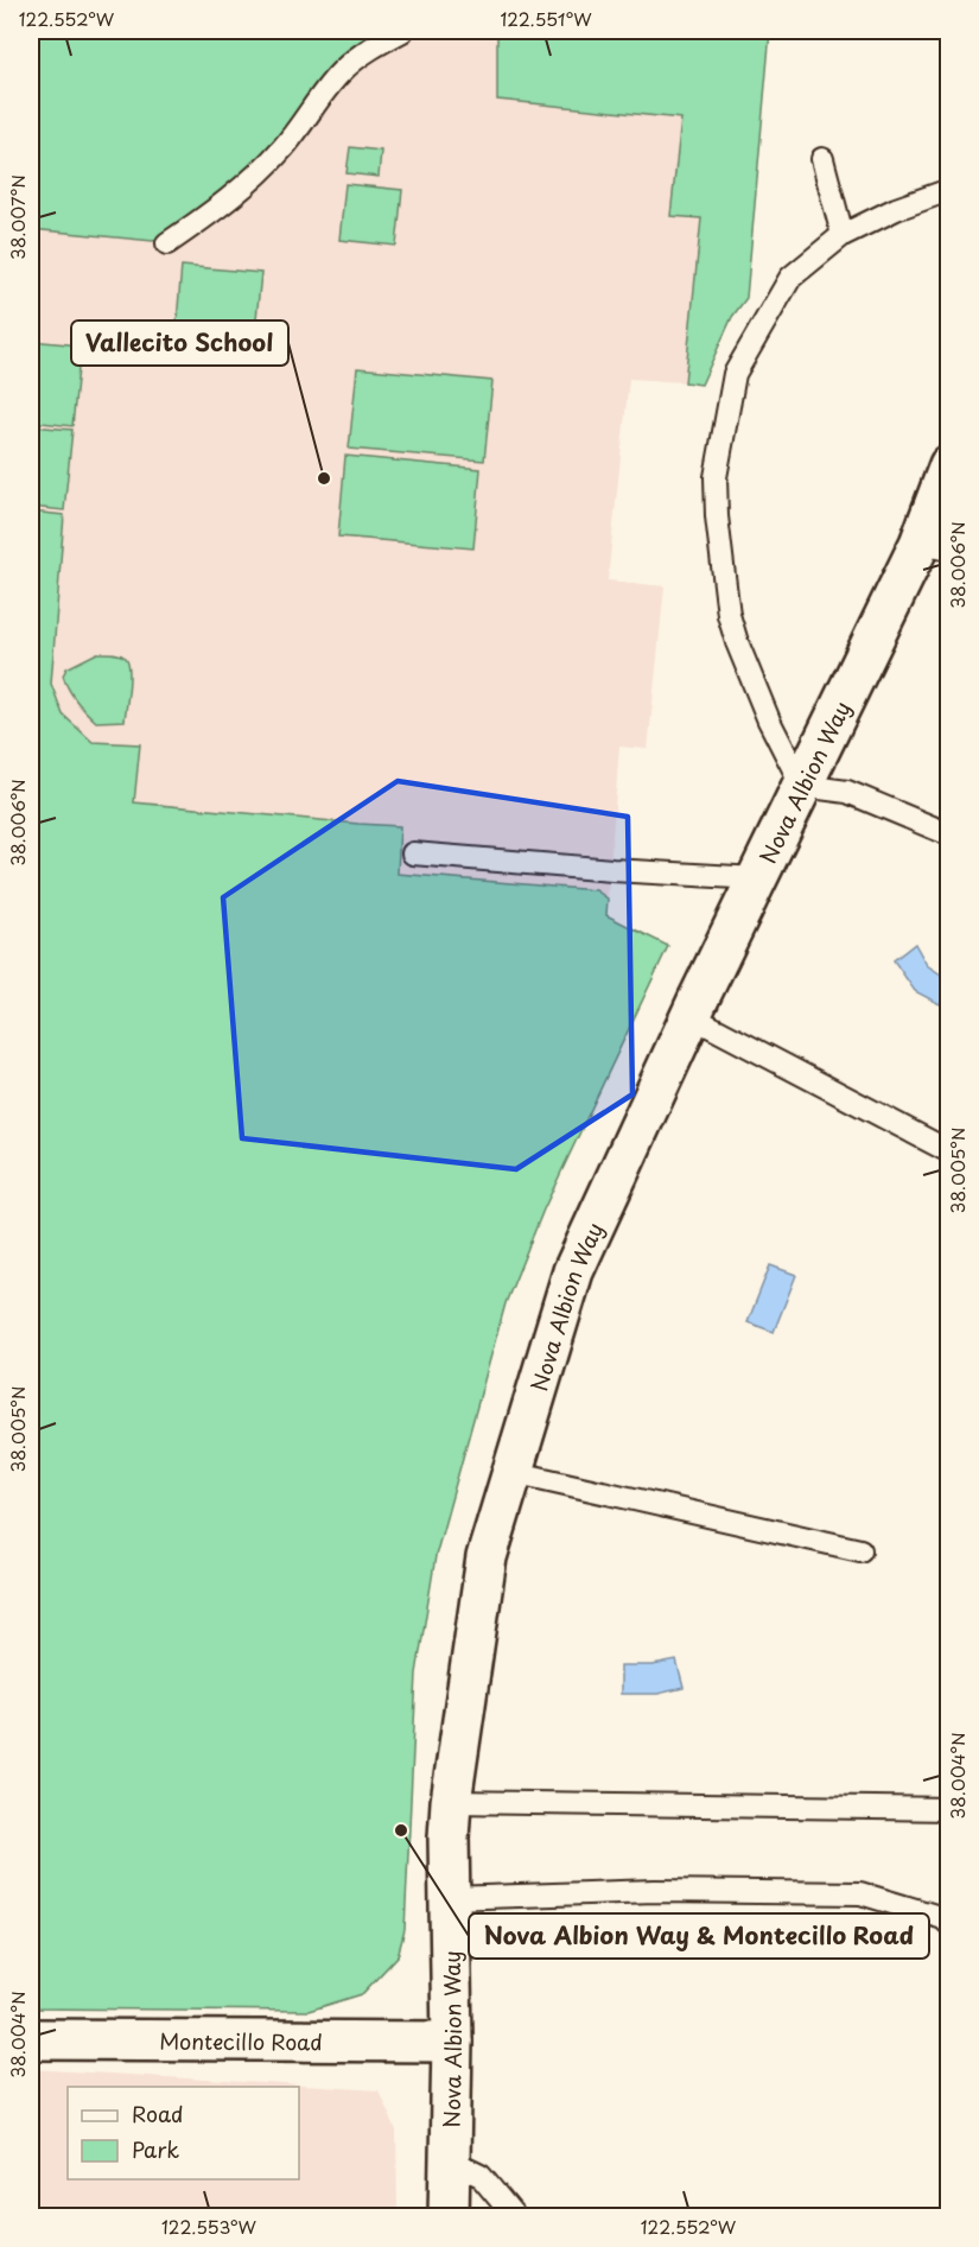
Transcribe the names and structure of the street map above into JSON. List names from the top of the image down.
{
  "streets": {
    "street": ["Nova Albion Way", "Montecillo Road"]
  },
  "crossings": [
    ["Nova Albion Way", "Montecillo Road"]
  ],
  "places": ["Vallecito School", "Nova Albion Way & Montecillo Road"],
  "legend": ["Road", "Park"],
  "coordinates": [
    "122.552°W",
    "122.551°W",
    "38.007°N",
    "38.006°N",
    "38.005°N",
    "38.004°N",
    "122.553°W"
  ]
}
